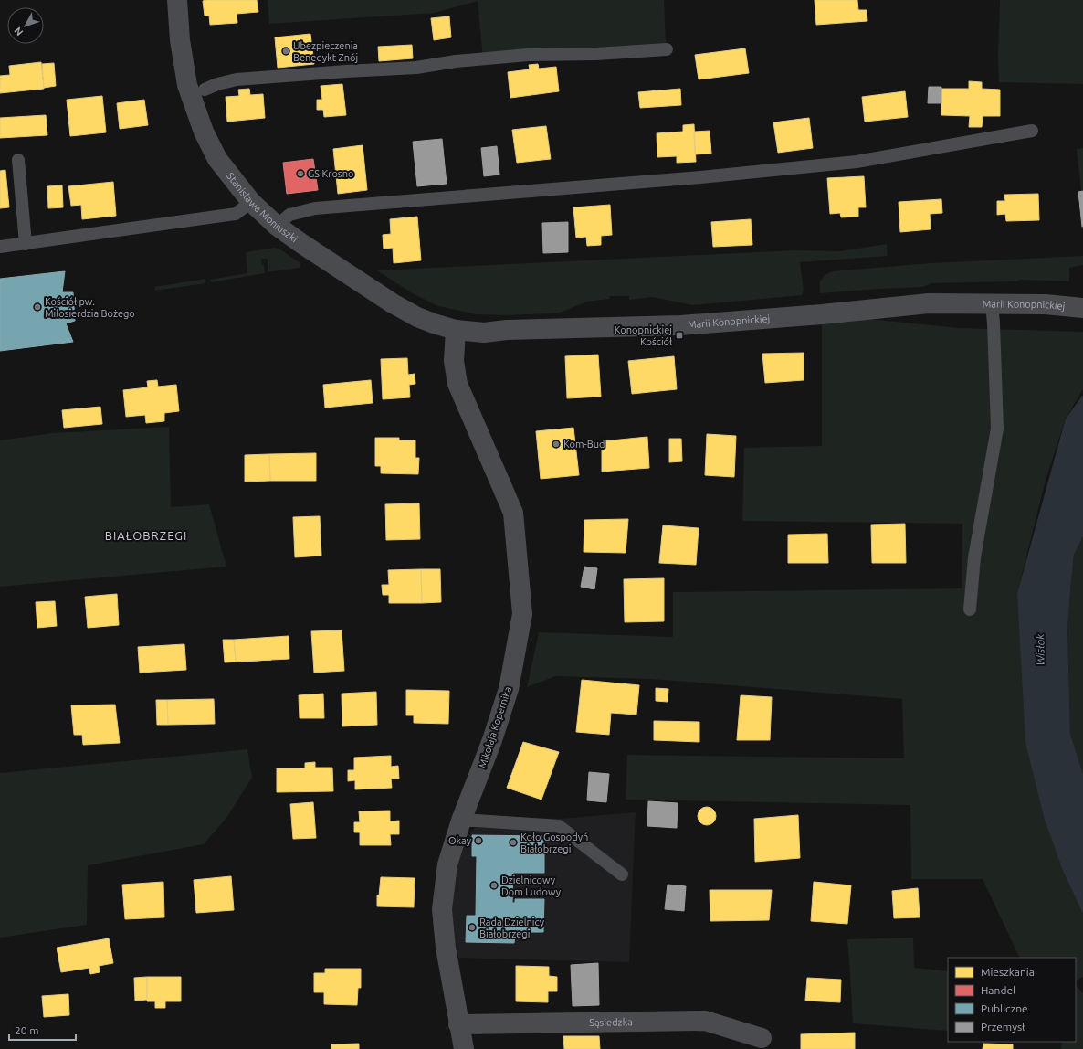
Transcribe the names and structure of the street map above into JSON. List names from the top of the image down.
{
  "streets": {
    "street": [
      "Stanisława Moniuszki",
      "Marii Konopnickiej",
      "Mikołaja Kopernika",
      "Sąsiedzka"
    ]
  },
  "crossings": [
    ["Stanisława Moniuszki", "Marii Konopnickiej"],
    ["Stanisława Moniuszki", "Mikołaja Kopernika"],
    ["Marii Konopnickiej", "Mikołaja Kopernika"],
    ["Mikołaja Kopernika", "Sąsiedzka"]
  ],
  "districts": ["BIAŁOBRZEGI"],
  "water": ["Wisłok"],
  "places": {
    "other": [
      "Ubezpieczenia Benedykt Znój",
      "GS Krosno",
      "Kościół pw. Miłosierdzia Bożego",
      "Kom-Bud",
      "Okay",
      "Koło Gospodyń Białobrzegi",
      "Dzielnicowy Dom Ludowy",
      "Rada Dzielnicy Białobrzegi"
    ],
    "transit": ["Konopnickiej Kościół"]
  },
  "legend": [
    "Mieszkania",
    "Handel",
    "Publiczne",
    "Przemysł"
  ],
  "scale_bar": "20 m",
  "north": "bottom left"
}
